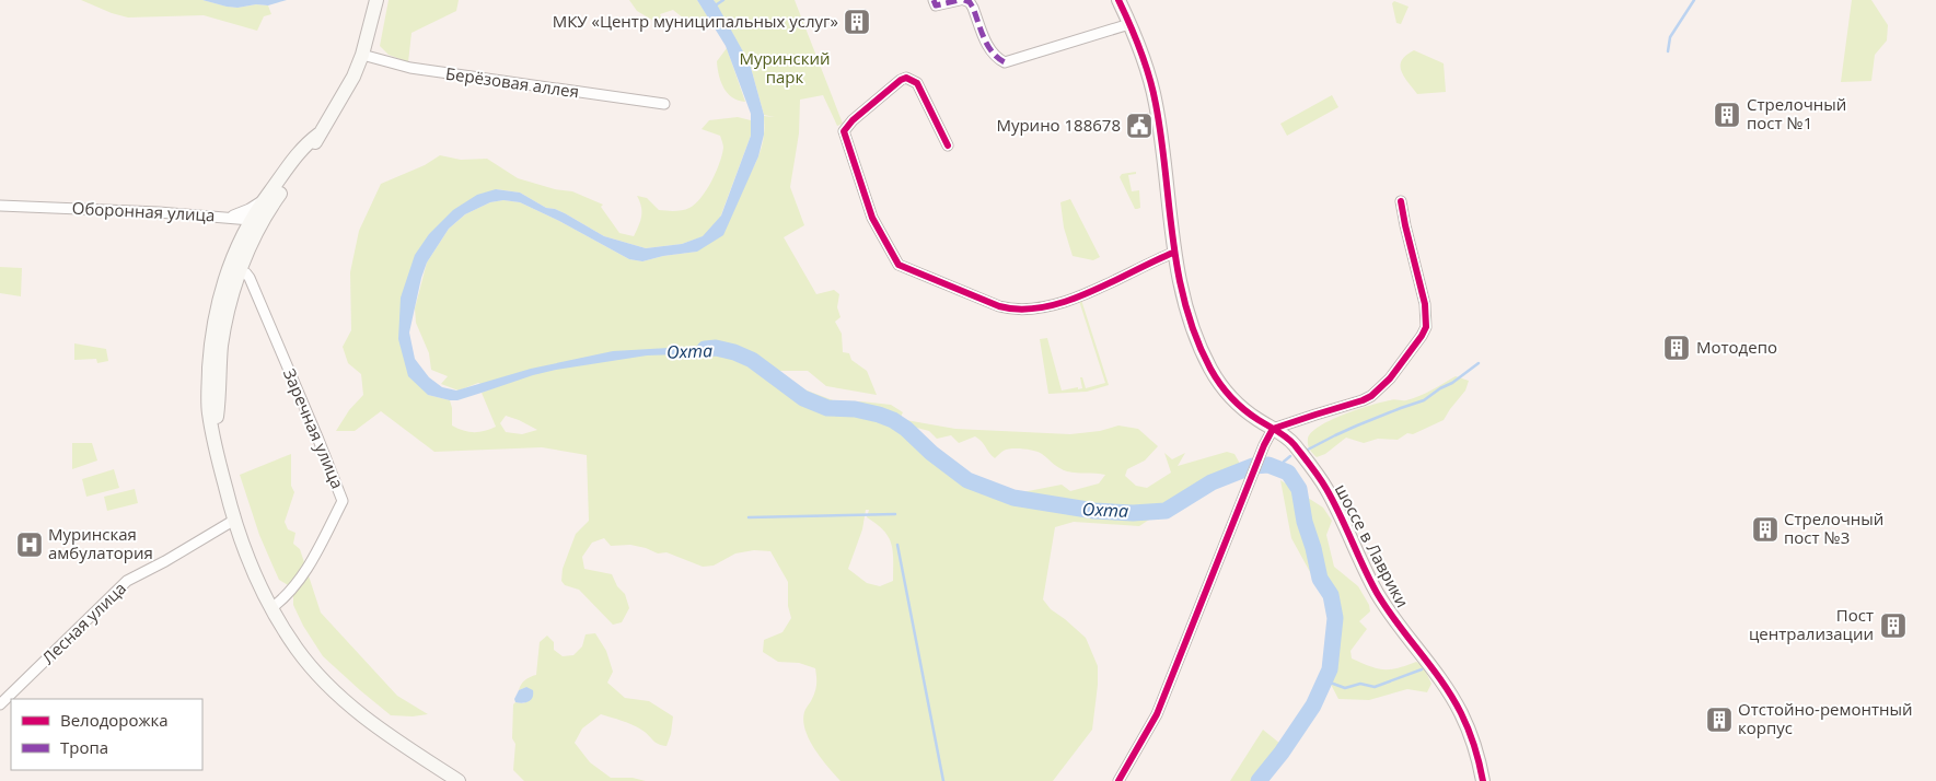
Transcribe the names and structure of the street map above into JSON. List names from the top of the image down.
{
  "streets": {
    "main road": ["шоссе в Лаврики"],
    "street": [
      "Берёзовая аллея",
      "Оборонная улица",
      "Заречная улица",
      "Лесная улица"
    ]
  },
  "water": ["Охта"],
  "parks": ["Муринский парк"],
  "places": {
    "building": [
      "МКУ «Центр муниципальных услуг»",
      "Стрелочный пост №1",
      "Мотодепо",
      "Стрелочный пост №3",
      "Пост централизации",
      "Отстойно-ремонтный корпус"
    ],
    "public building": ["Мурино 188678"],
    "hospital": ["Муринская амбулатория"]
  },
  "legend": ["Велодорожка", "Тропа"]
}
